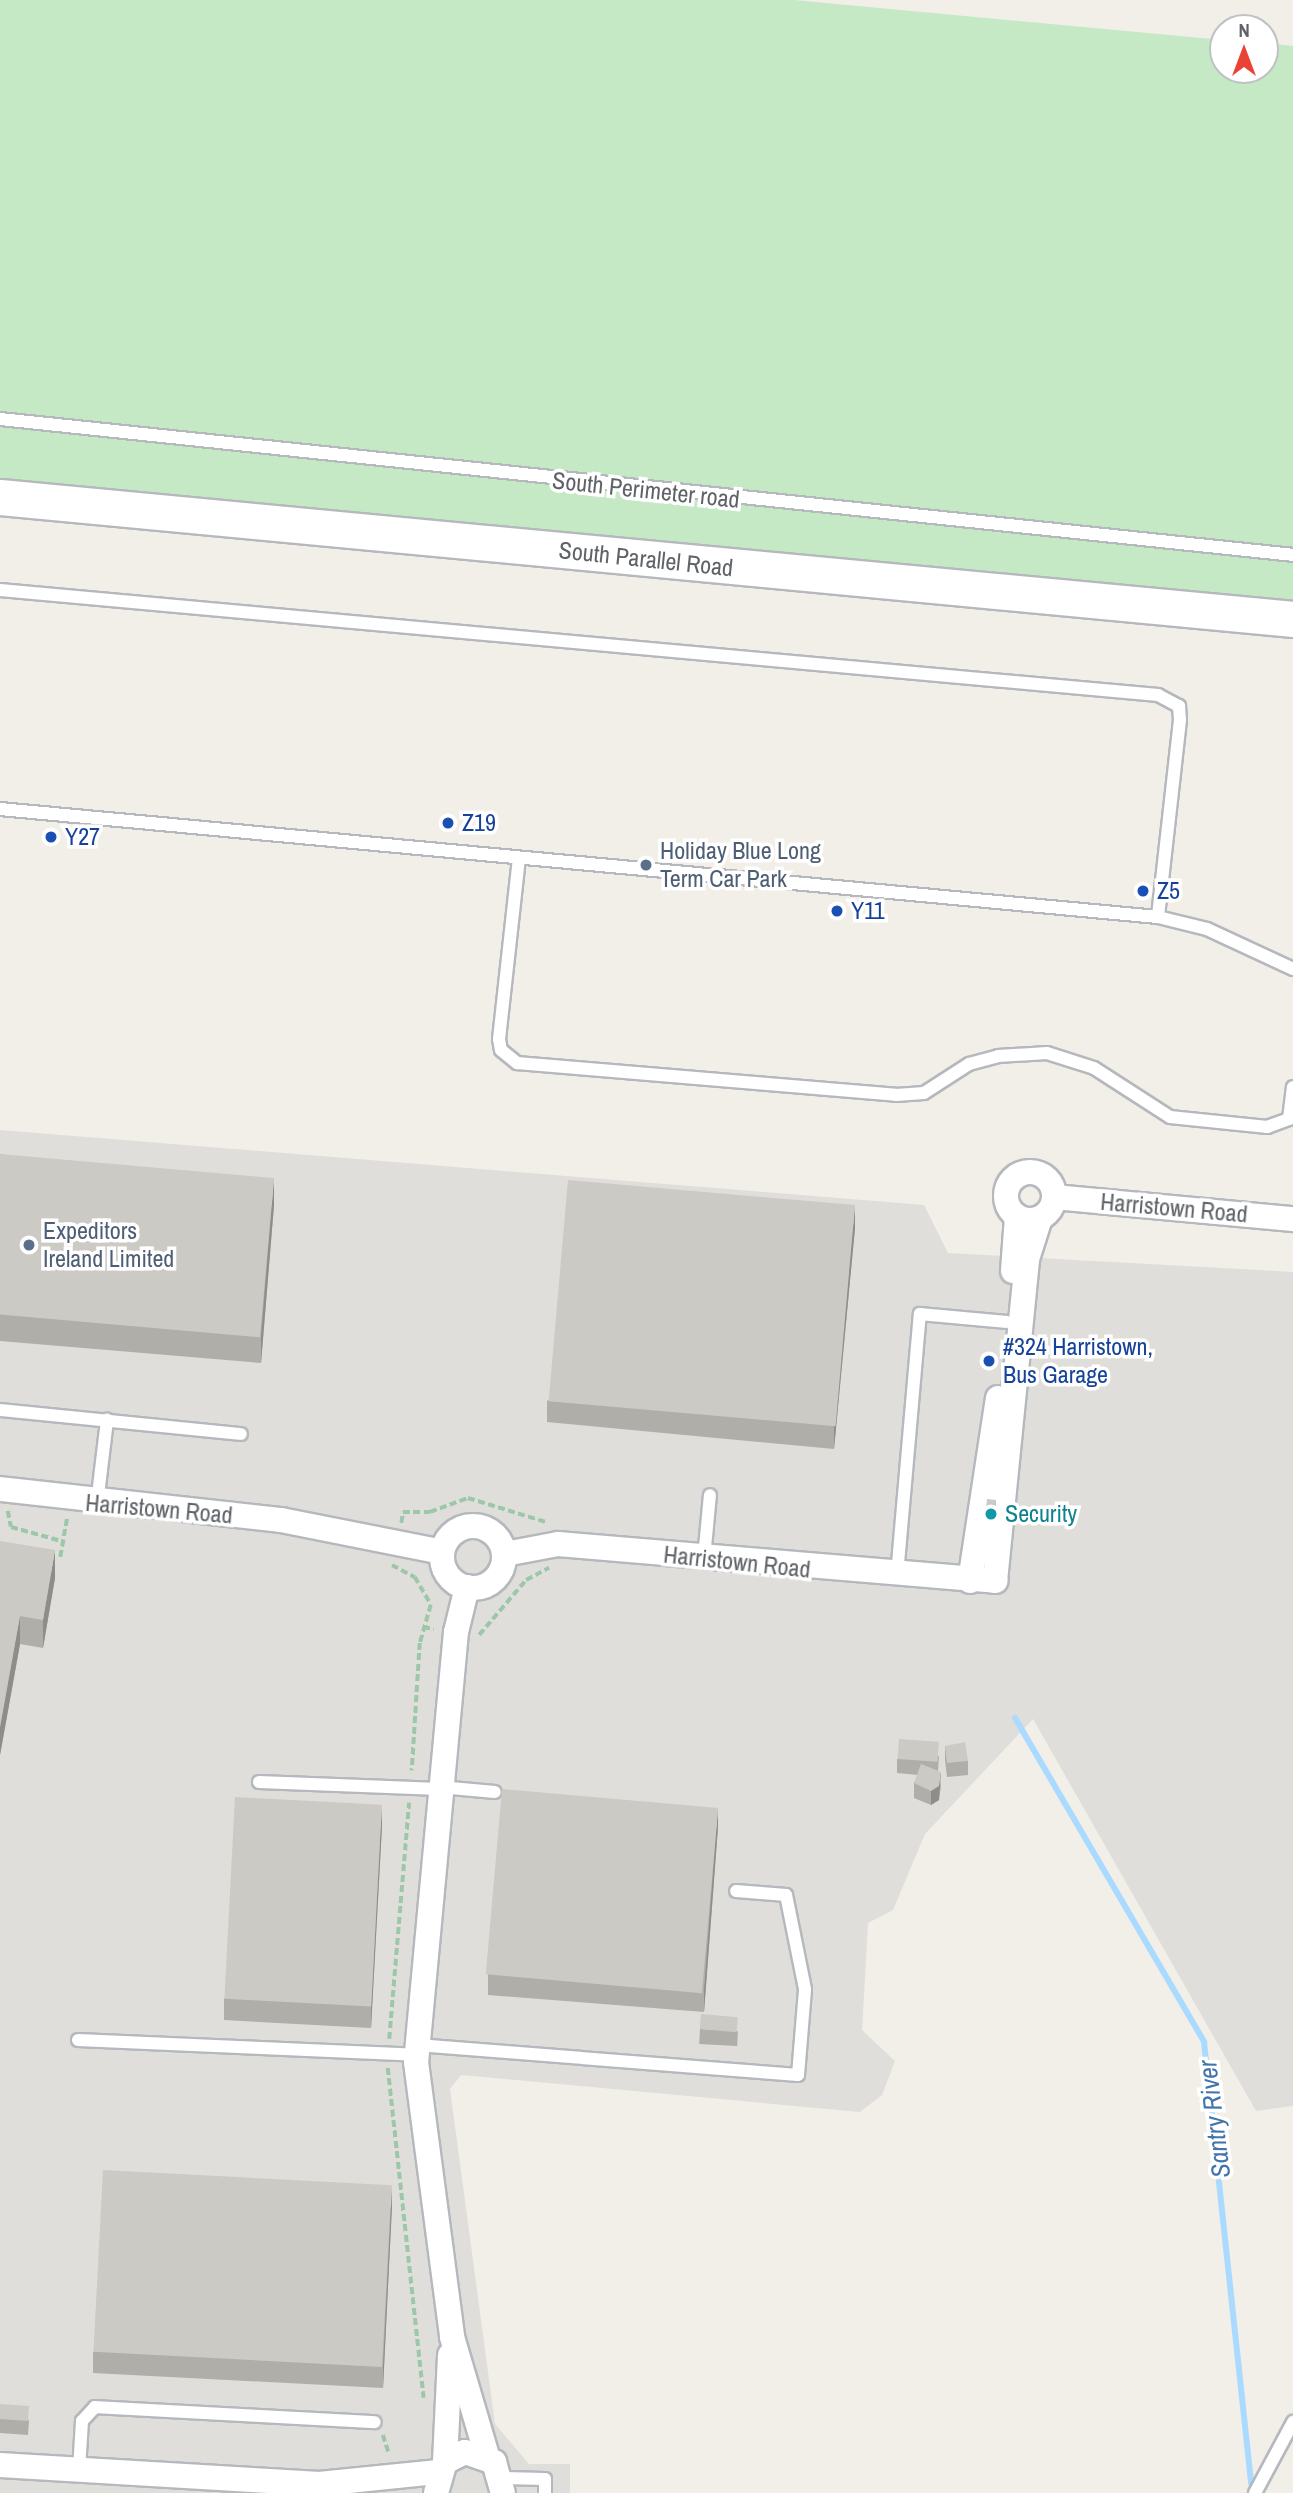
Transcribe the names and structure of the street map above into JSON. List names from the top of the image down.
{
  "streets": {
    "main road": ["South Parallel Road"],
    "street": ["Harristown Road"],
    "lane": ["South Perimeter road"]
  },
  "water": ["Santry River"],
  "places": [
    "Z19",
    "Y27",
    "Holiday Blue Long Term Car Park",
    "Z5",
    "Y11",
    "Expeditors Ireland Limited",
    "#324 Harristown, Bus Garage",
    "Security"
  ],
  "north": "top"
}
